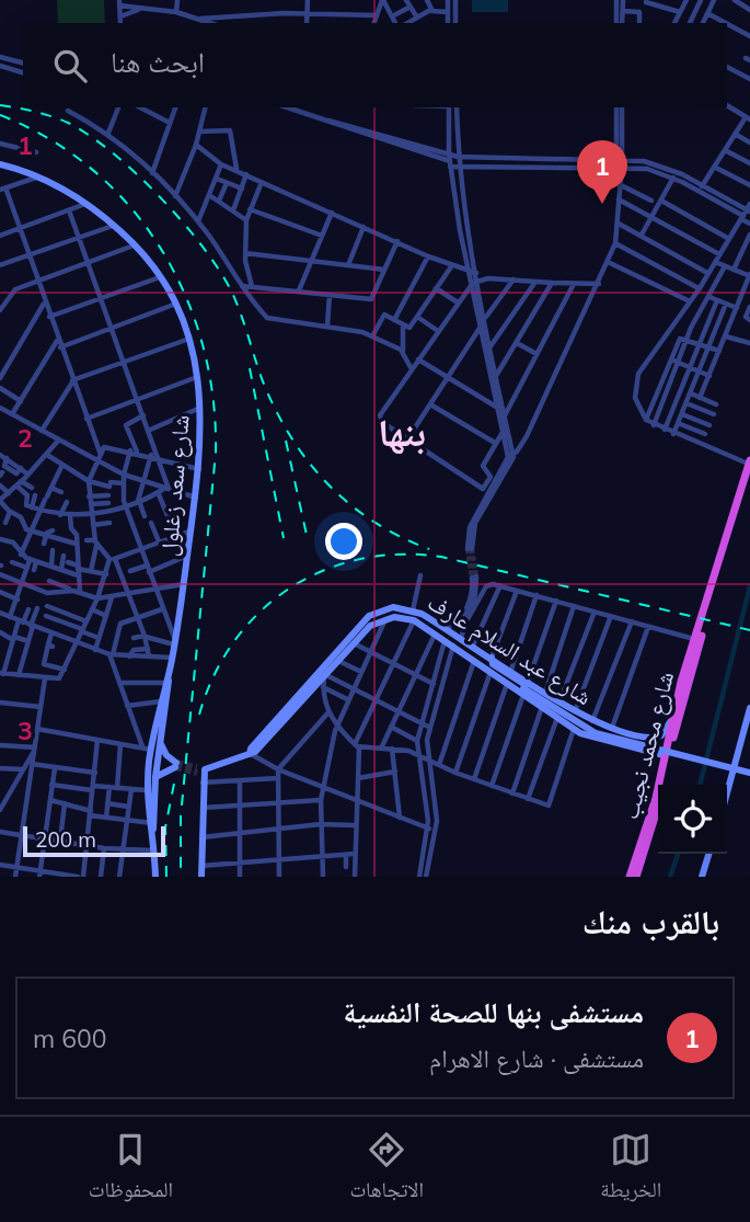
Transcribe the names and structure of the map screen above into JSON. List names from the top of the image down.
{
  "streets": {
    "highway": ["شارع محمد نجيب"],
    "main road": ["شارع سعد زغلول", "شارع عبد السلام عارف"]
  },
  "crossings": [
    ["شارع عبد السلام عارف", "شارع محمد نجيب"]
  ],
  "districts": ["بنها"],
  "scale_bar": "200 m",
  "page": {
    "search": "ابحث هنا",
    "pins": "1",
    "scale": "200 m",
    "heading": "بالقرب منك",
    "list": [
      {
        "mark": "1",
        "name": "مستشفى بنها للصحة النفسية",
        "note": "مستشفى · شارع الاهرام",
        "value": "600 m"
      }
    ],
    "nav": ["الخريطة", "الاتجاهات", "المحفوظات"]
  },
  "grid": {
    "rows": ["1", "2", "3"]
  }
}
